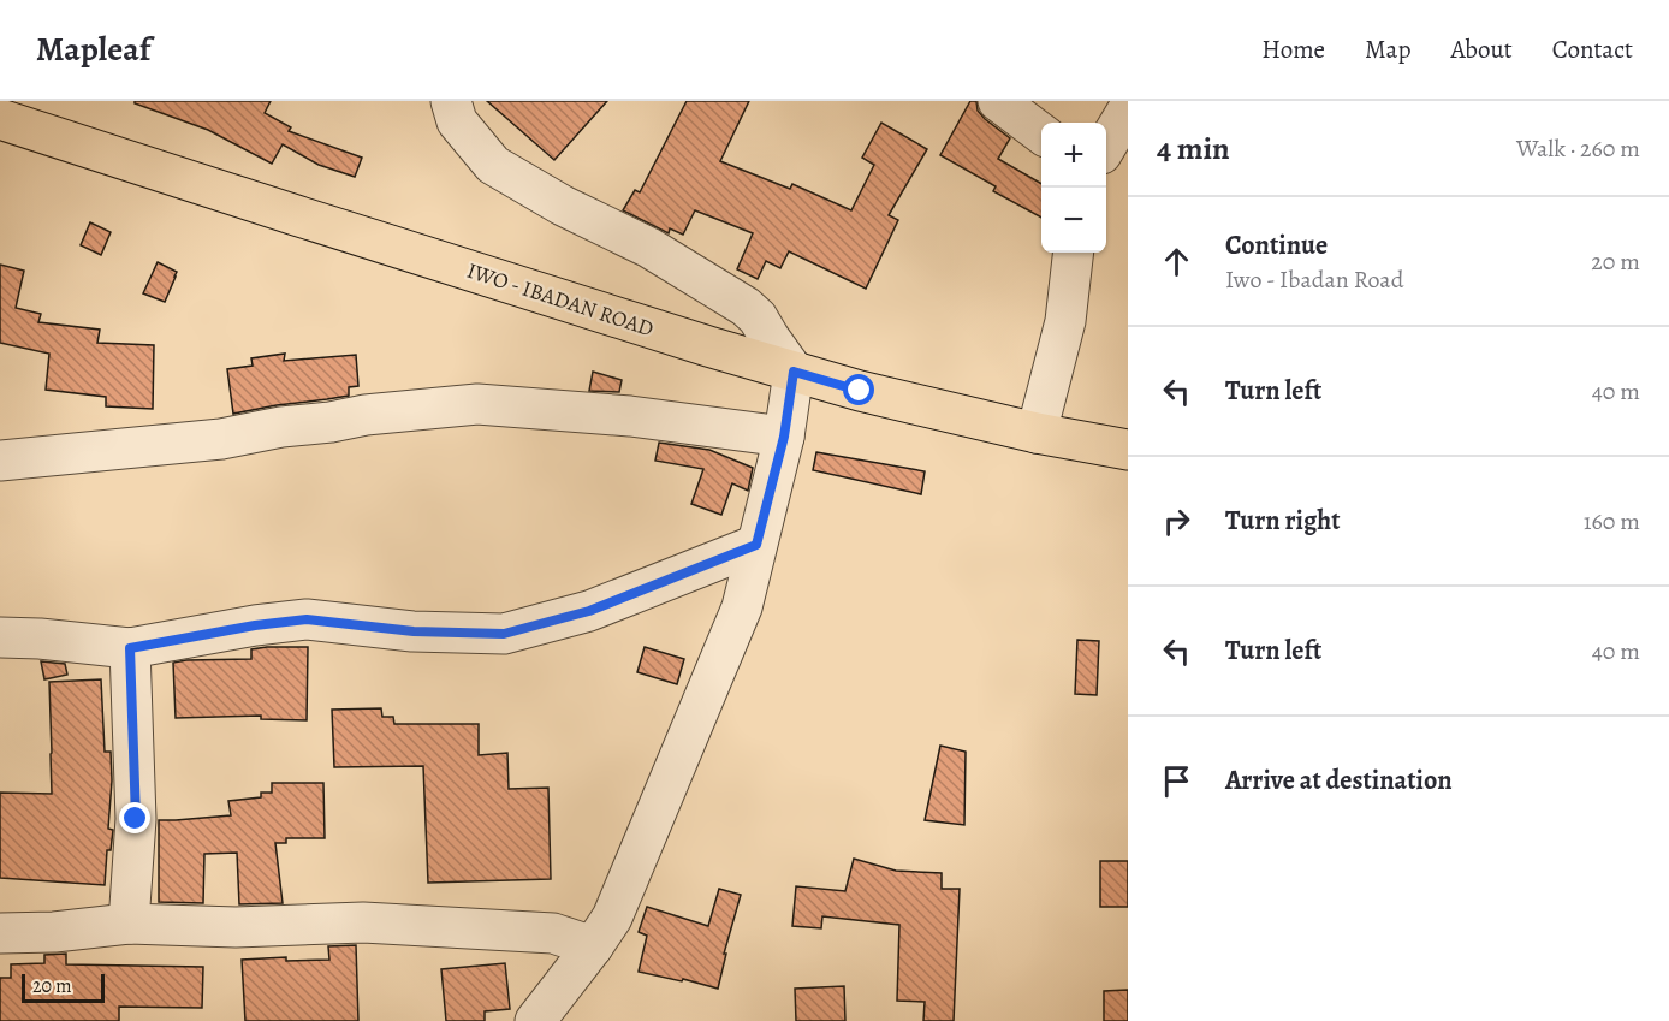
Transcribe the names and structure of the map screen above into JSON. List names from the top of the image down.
{
  "streets": {
    "main road": ["IWO - IBADAN ROAD"]
  },
  "scale_bar": "20 m",
  "page": {
    "header": "Mapleaf",
    "nav": [
      "Home",
      "Map",
      "About",
      "Contact"
    ],
    "heading": ["4 min", "Walk · 260 m"],
    "map_buttons": ["+", "−"],
    "list": [
      ["Continue", "Iwo - Ibadan Road", "20 m"],
      ["Turn left", "40 m"],
      ["Turn right", "160 m"],
      ["Turn left", "40 m"],
      "Arrive at destination"
    ],
    "scale": "20 m"
  }
}
